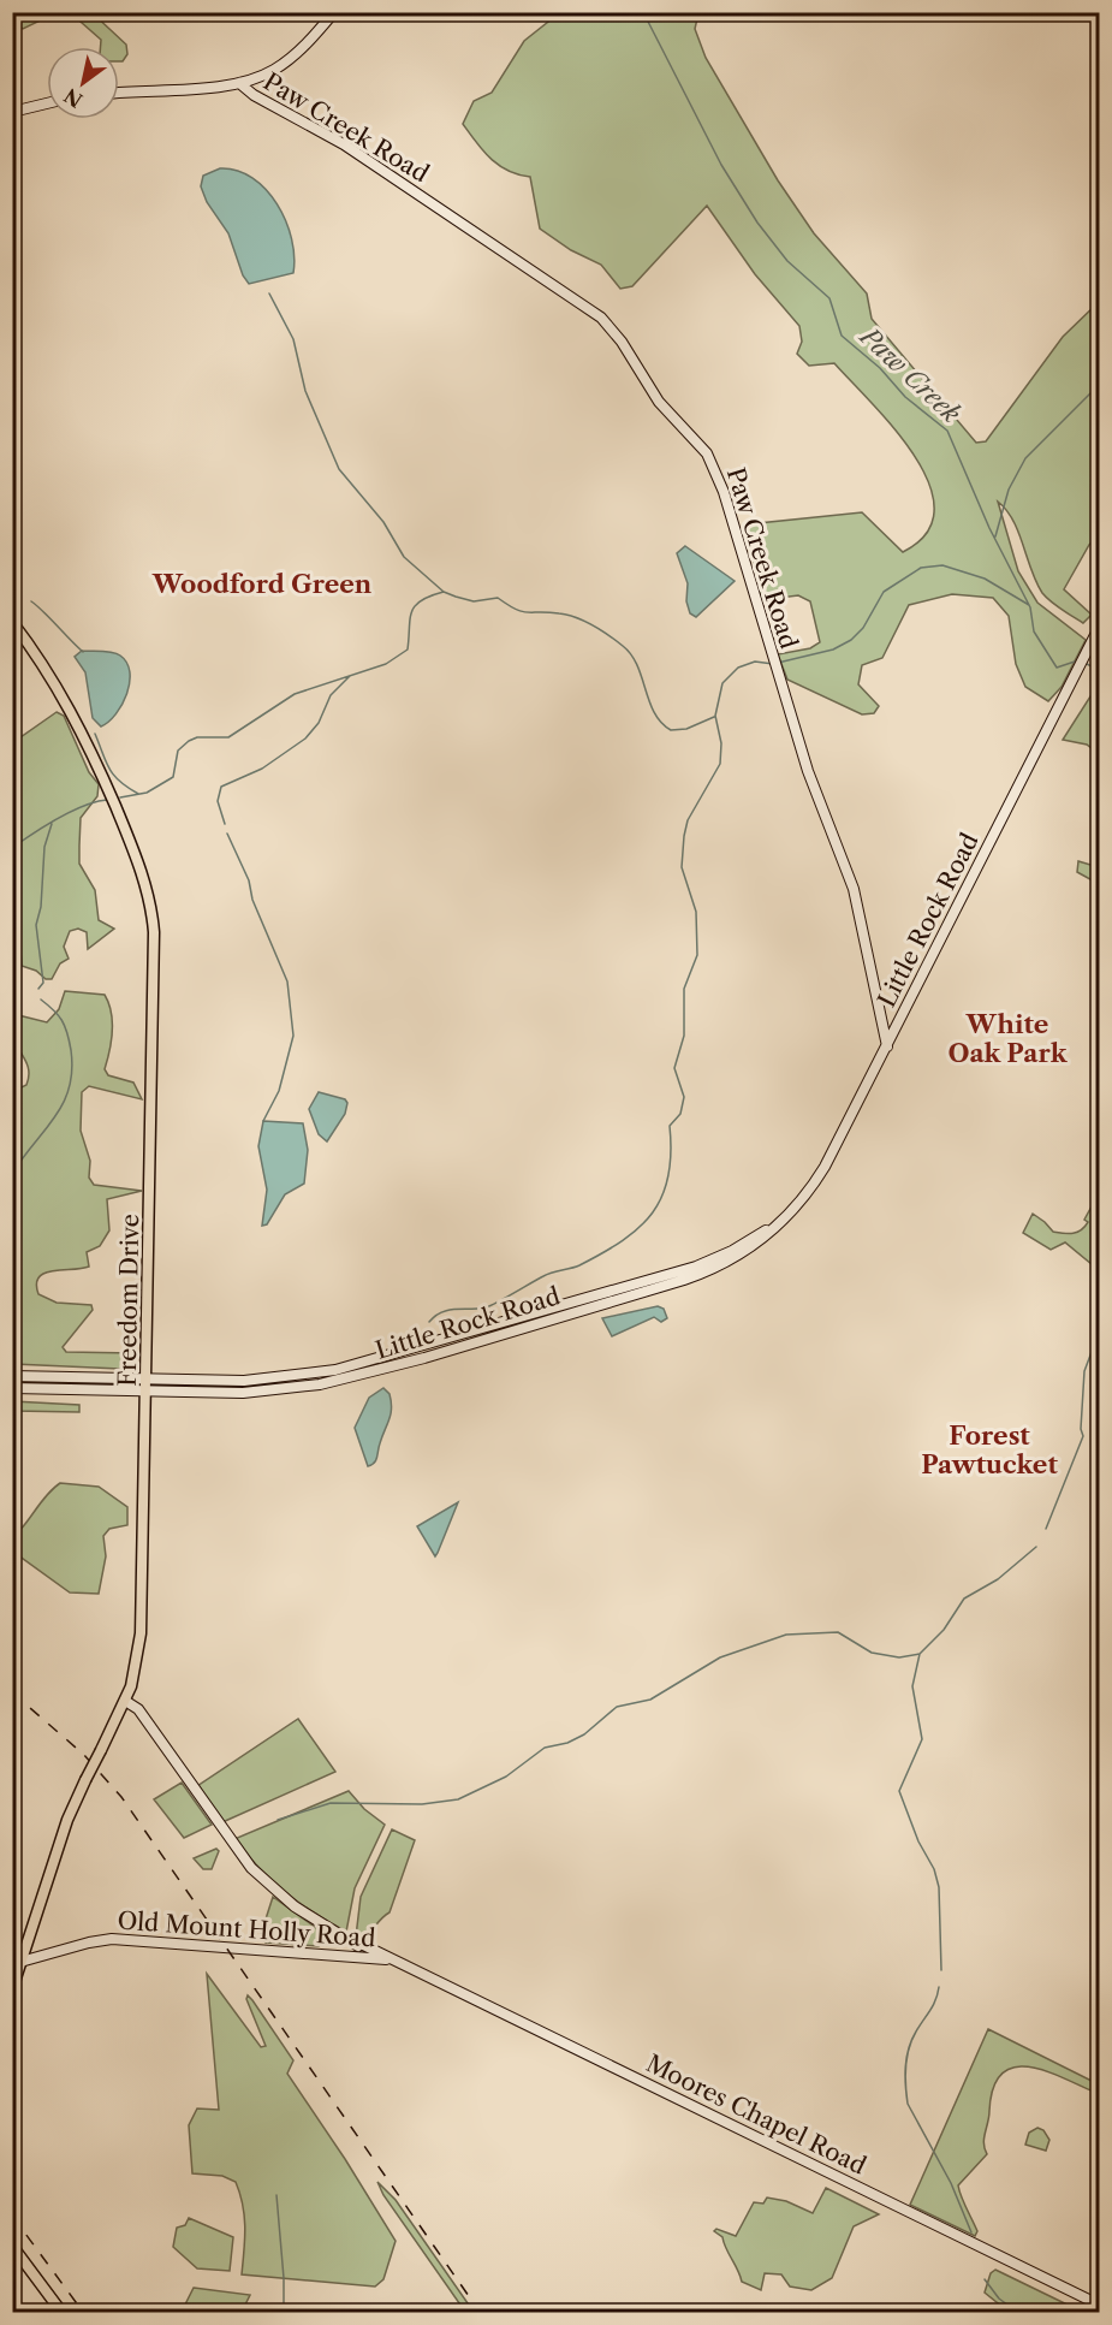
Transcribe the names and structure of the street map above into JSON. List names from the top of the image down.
{
  "streets": {
    "main road": [
      "Paw Creek Road",
      "Little Rock Road",
      "Freedom Drive",
      "Old Mount Holly Road",
      "Moores Chapel Road"
    ]
  },
  "crossings": [
    ["Paw Creek Road", "Little Rock Road"],
    ["Little Rock Road", "Freedom Drive"],
    ["Freedom Drive", "Old Mount Holly Road"],
    ["Old Mount Holly Road", "Moores Chapel Road"]
  ],
  "districts": ["Woodford Green", "White Oak Park", "Forest Pawtucket"],
  "water": ["Paw Creek"],
  "north": "bottom left"
}
